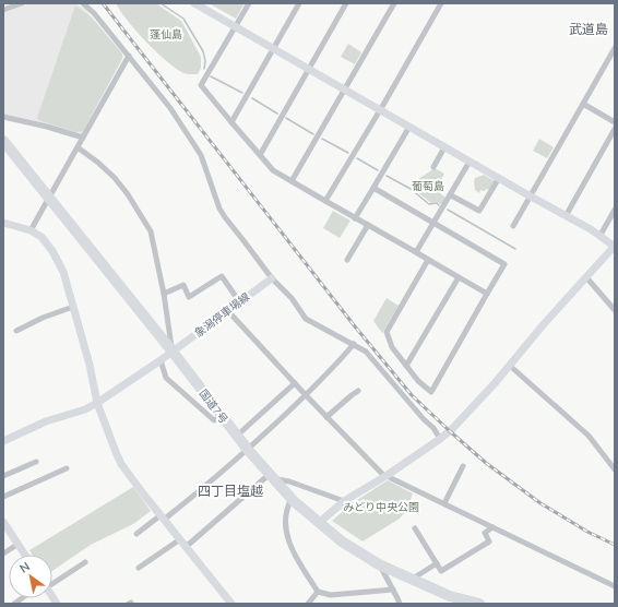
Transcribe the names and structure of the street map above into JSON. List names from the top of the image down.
{
  "streets": {
    "highway": ["国道7号"],
    "street": ["象潟停車場線"]
  },
  "crossings": [
    ["象潟停車場線", "国道7号"]
  ],
  "districts": ["武道島", "四丁目塩越"],
  "parks": ["蓬仙島", "葡萄島", "みどり中央公園"],
  "north": "top left"
}
